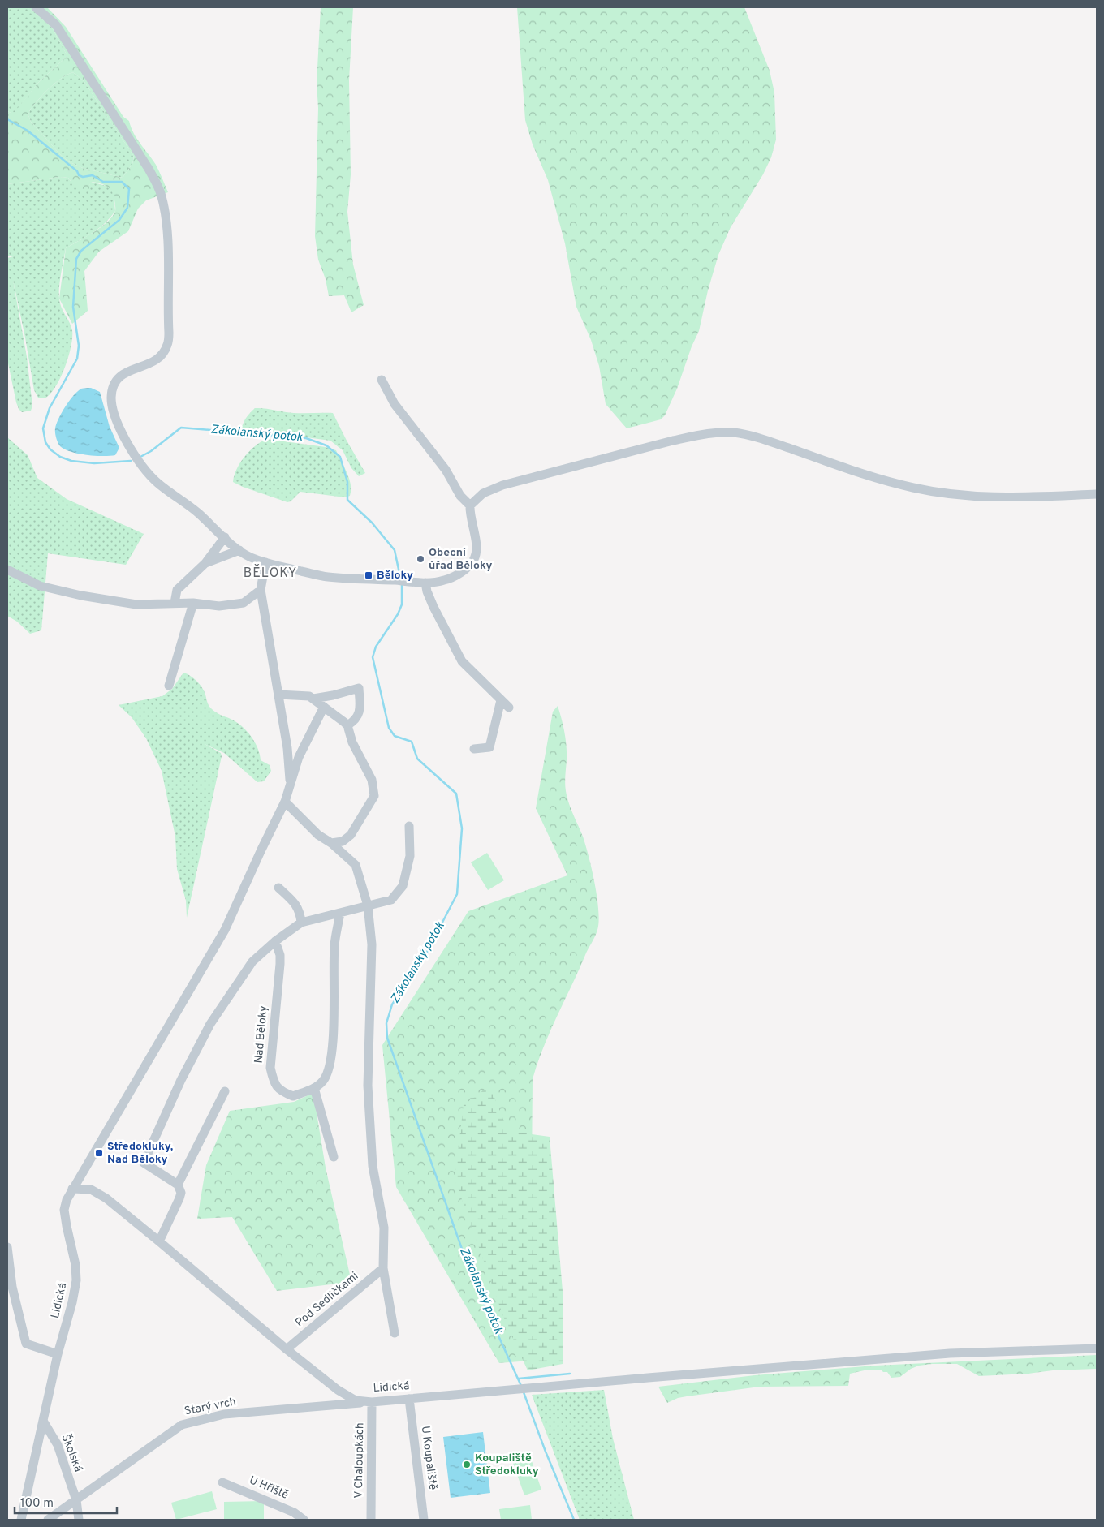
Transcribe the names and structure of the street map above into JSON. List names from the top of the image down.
{
  "streets": {
    "street": [
      "Nad Běloky",
      "Pod Sedličkami",
      "Lidická",
      "Starý vrch",
      "Školská",
      "U Koupaliště",
      "V Chaloupkách",
      "U Hřiště"
    ]
  },
  "crossings": [
    ["Pod Sedličkami", "Lidická"],
    ["Lidická", "Starý vrch"],
    ["Lidická", "Školská"],
    ["Lidická", "U Koupaliště"],
    ["Lidická", "V Chaloupkách"],
    ["Starý vrch", "Školská"],
    ["Starý vrch", "V Chaloupkách"]
  ],
  "districts": ["BĚLOKY"],
  "water": ["Zákolanský potok"],
  "places": {
    "other": ["Obecní úřad Běloky", "Koupaliště Středokluky"],
    "transit": ["Běloky", "Středokluky, Nad Běloky"]
  },
  "scale_bar": "100 m"
}
